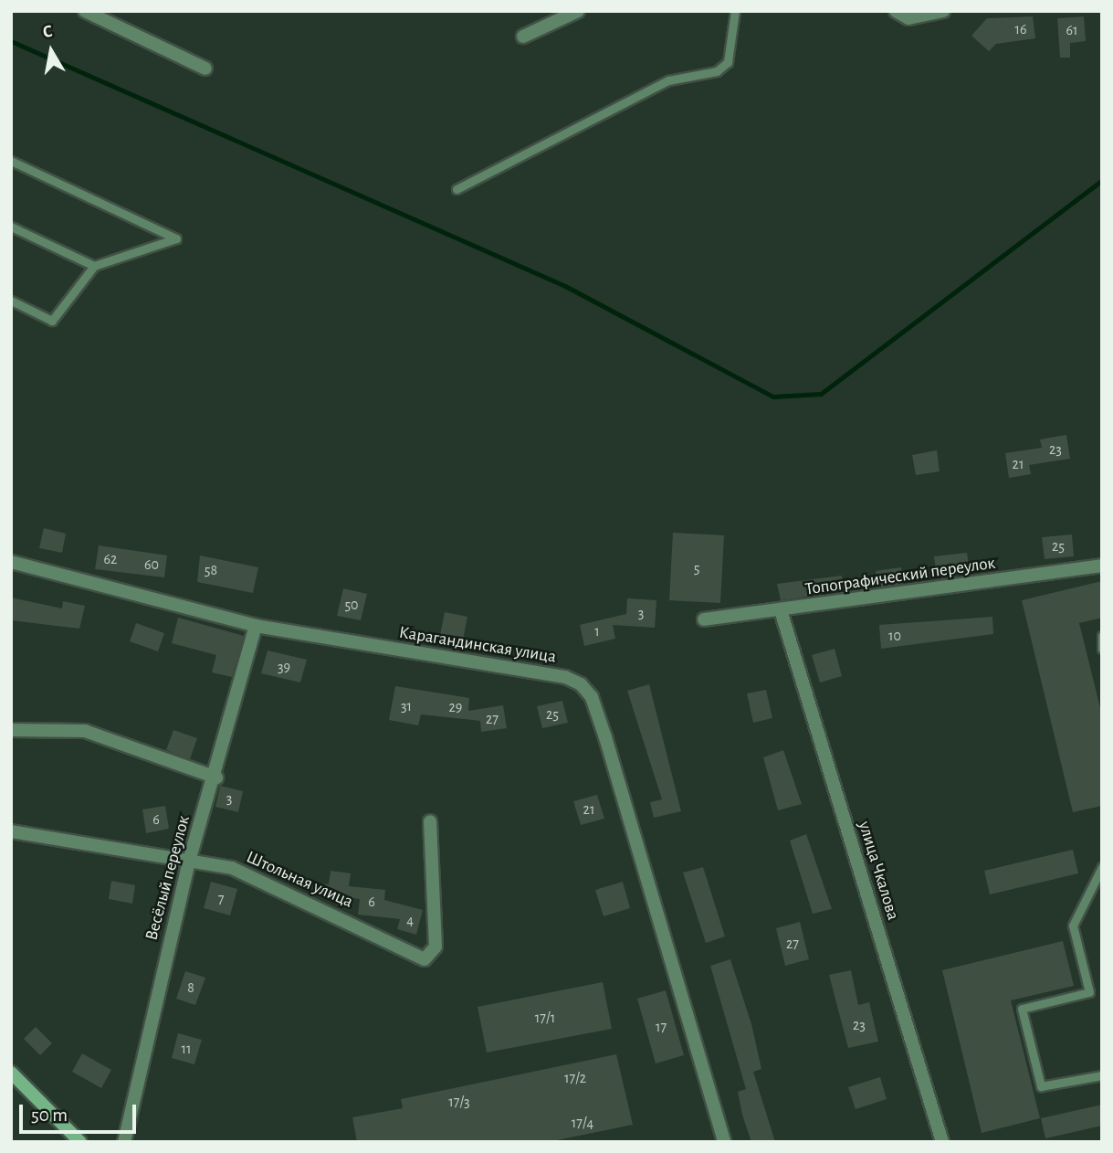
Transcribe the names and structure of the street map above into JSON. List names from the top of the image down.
{
  "streets": {
    "street": [
      "Топографический переулок",
      "Карагандинская улица",
      "улица Чкалова",
      "Весёлый переулок",
      "Штольная улица"
    ]
  },
  "crossings": [
    ["Топографический переулок", "улица Чкалова"],
    ["Карагандинская улица", "Весёлый переулок"],
    ["Весёлый переулок", "Штольная улица"]
  ],
  "house_numbers": [
    "16",
    "61",
    "23",
    "21",
    "25",
    "62",
    "60",
    "5",
    "58",
    "50",
    "3",
    "1",
    "10",
    "39",
    "31",
    "29",
    "25",
    "27",
    "3",
    "21",
    "6",
    "7",
    "6",
    "4",
    "27",
    "8",
    "17/1",
    "23",
    "17",
    "11",
    "17/2",
    "17/3",
    "17/4"
  ],
  "scale_bar": "50 m",
  "north": "top"
}
